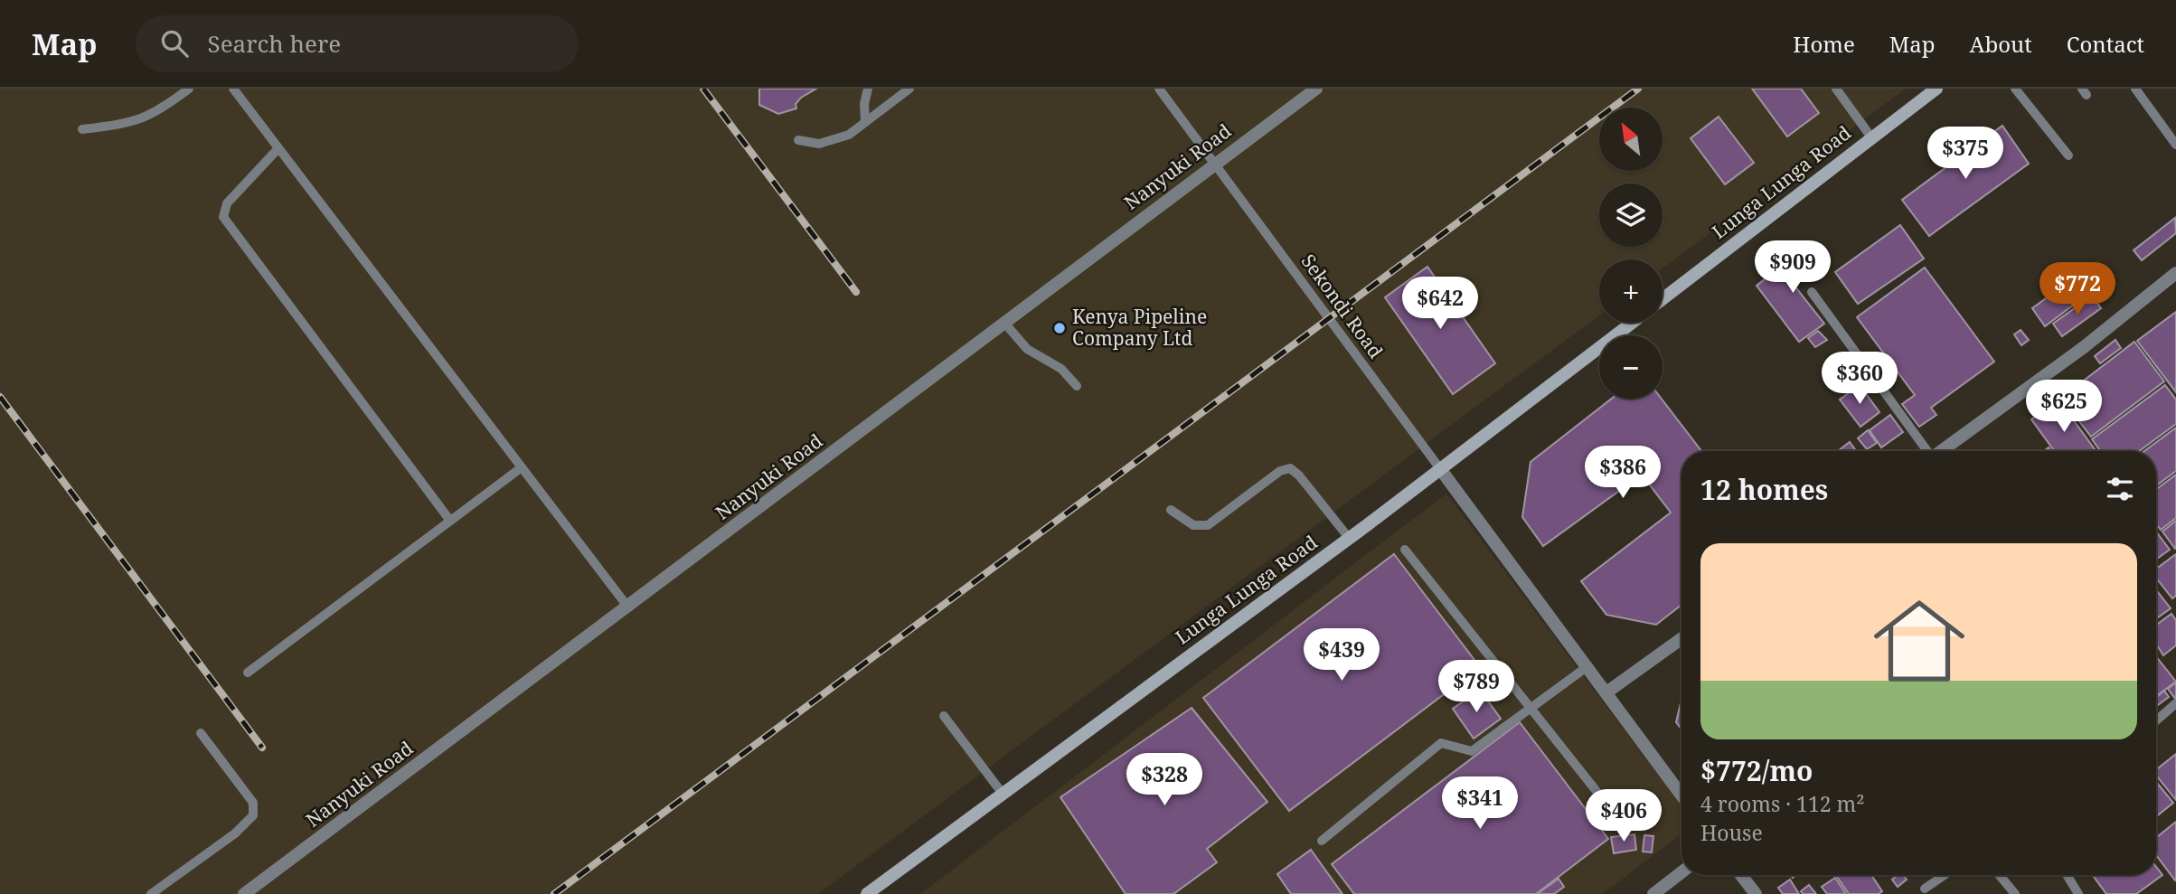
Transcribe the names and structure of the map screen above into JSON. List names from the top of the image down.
{
  "streets": {
    "main road": ["Lunga Lunga Road"],
    "street": ["Nanyuki Road"],
    "lane": ["Sekondi Road"]
  },
  "crossings": [
    ["Nanyuki Road", "Sekondi Road"],
    ["Lunga Lunga Road", "Sekondi Road"]
  ],
  "places": ["Kenya Pipeline Company Ltd"],
  "north": "top left",
  "page": {
    "header": "Map",
    "search": "Search here",
    "nav": [
      "Home",
      "Map",
      "About",
      "Contact"
    ],
    "map_buttons": ["+", "−"],
    "price": [
      "$375",
      "$909",
      "$772",
      "$642",
      "$360",
      "$625",
      "$386",
      "$439",
      "$789",
      "$328",
      "$341",
      "$406"
    ],
    "heading": "12 homes",
    "list": [
      {
        "name": "$772/mo",
        "note": "4 rooms · 112 m² · House"
      }
    ]
  }
}
